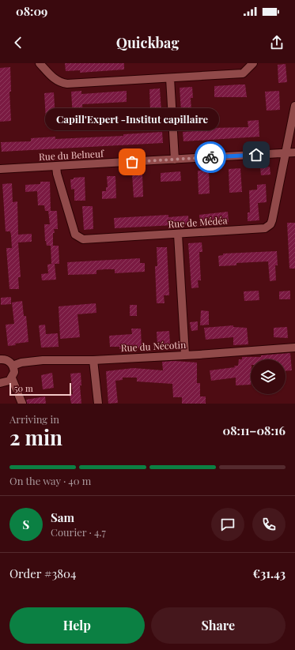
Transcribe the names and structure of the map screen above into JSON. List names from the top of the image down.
{
  "streets": {
    "street": ["Rue du Belneuf", "Rue de Médéa", "Rue du Nécotin"]
  },
  "crossings": [
    ["Rue du Belneuf", "Rue de Médéa"]
  ],
  "places": ["Capill'Expert -Institut capillaire"],
  "scale_bar": "50 m",
  "page": {
    "status": "08:09",
    "header": "Quickbag",
    "bubble": "Capill'Expert -Institut capillaire",
    "scale": "50 m",
    "heading": ["2 min", "Arriving in", "08:11–08:16"],
    "panel": [
      "Sam",
      "Courier · 4.7",
      "Order #3804",
      "€31.43"
    ],
    "bar": "On the way · 40 m",
    "round": "S",
    "buttons": ["Help", "Share"]
  }
}
